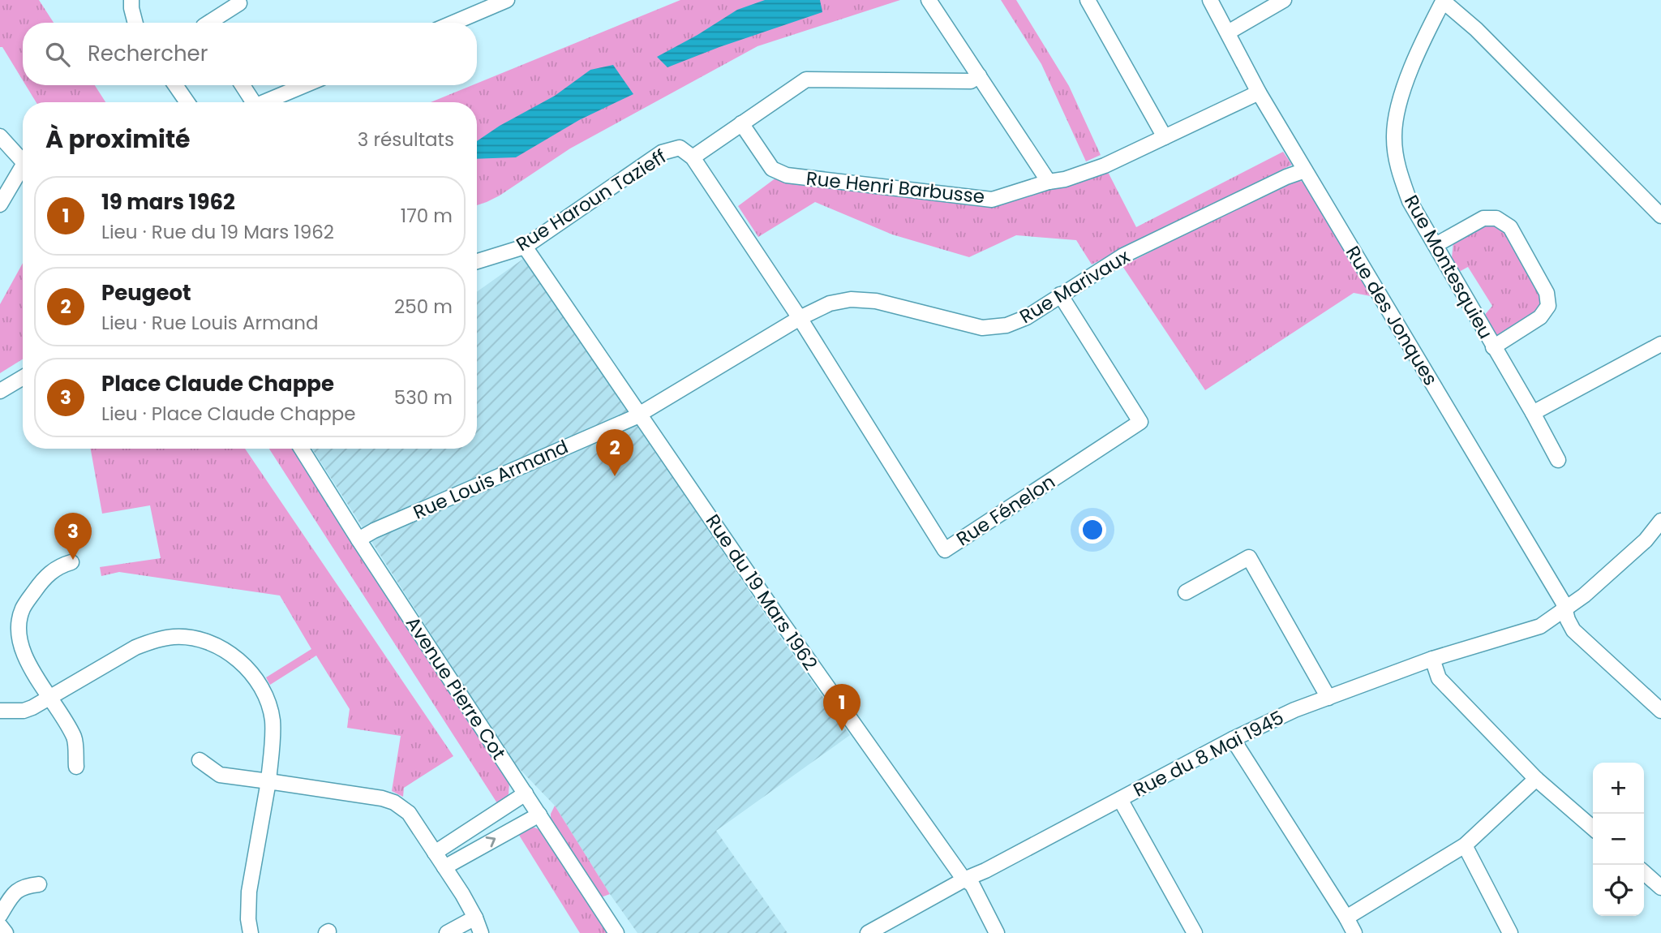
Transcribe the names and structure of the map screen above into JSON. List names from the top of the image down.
{
  "streets": {
    "street": [
      "Rue Henri Barbusse",
      "Rue Haroun Tazieff",
      "Rue Montesquieu",
      "Rue Marivaux",
      "Rue des Jonques",
      "Rue Louis Armand",
      "Rue Fénelon",
      "Rue du 19 Mars 1962",
      "Avenue Pierre Cot",
      "Rue du 8 Mai 1945"
    ]
  },
  "crossings": [
    ["Rue Henri Barbusse", "Rue des Jonques"],
    ["Rue Haroun Tazieff", "Rue du 19 Mars 1962"],
    ["Rue Marivaux", "Rue des Jonques"],
    ["Rue Marivaux", "Rue Louis Armand"],
    ["Rue Marivaux", "Rue Fénelon"],
    ["Rue des Jonques", "Rue du 8 Mai 1945"],
    ["Rue Louis Armand", "Rue Fénelon"],
    ["Rue Louis Armand", "Rue du 19 Mars 1962"],
    ["Rue Louis Armand", "Avenue Pierre Cot"],
    ["Rue du 19 Mars 1962", "Rue du 8 Mai 1945"]
  ],
  "page": {
    "search": "Rechercher",
    "heading": ["À proximité", "3 résultats"],
    "list": [
      {
        "mark": "1",
        "name": "19 mars 1962",
        "note": "Lieu · Rue du 19 Mars 1962",
        "value": "170 m"
      },
      {
        "mark": "2",
        "name": "Peugeot",
        "note": "Lieu · Rue Louis Armand",
        "value": "250 m"
      },
      {
        "mark": "3",
        "name": "Place Claude Chappe",
        "note": "Lieu · Place Claude Chappe",
        "value": "530 m"
      }
    ],
    "pins": ["2", "3", "1"],
    "map_buttons": ["+", "−"]
  }
}
